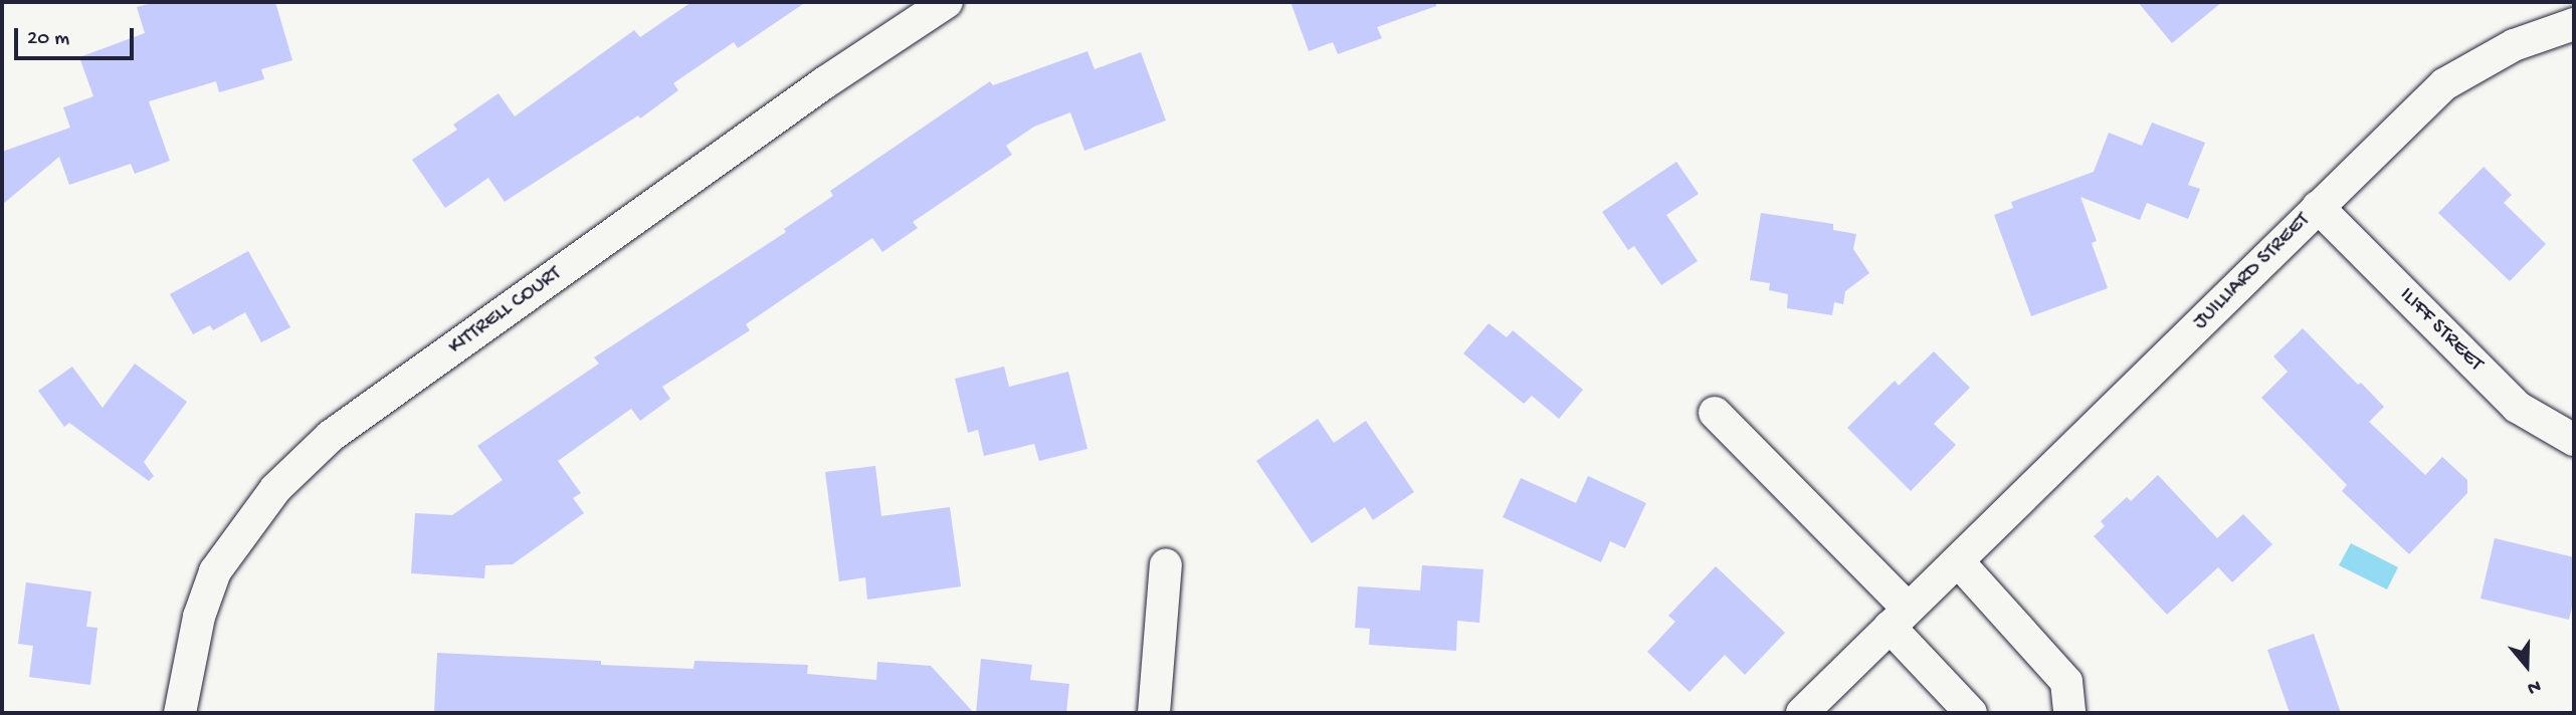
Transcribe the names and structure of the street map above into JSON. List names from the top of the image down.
{
  "streets": {
    "street": ["JUILLIARD STREET", "KITTRELL COURT", "ILIFF STREET"]
  },
  "crossings": [
    ["JUILLIARD STREET", "ILIFF STREET"]
  ],
  "scale_bar": "20 m",
  "north": "bottom"
}
